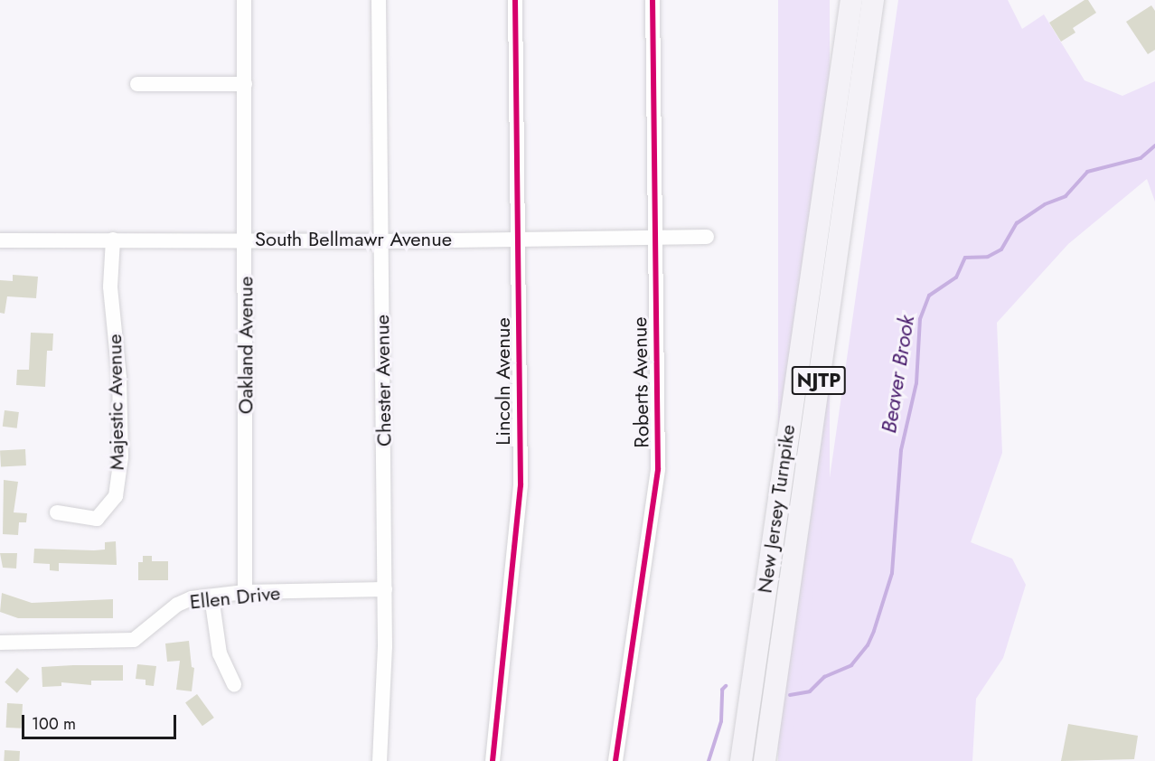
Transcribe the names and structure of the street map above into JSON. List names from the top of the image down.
{
  "streets": {
    "highway": ["NJTP", "New Jersey Turnpike"],
    "street": [
      "South Bellmawr Avenue",
      "Oakland Avenue",
      "Chester Avenue",
      "Lincoln Avenue",
      "Roberts Avenue",
      "Majestic Avenue",
      "Ellen Drive"
    ]
  },
  "crossings": [
    ["South Bellmawr Avenue", "Oakland Avenue"],
    ["South Bellmawr Avenue", "Chester Avenue"],
    ["South Bellmawr Avenue", "Lincoln Avenue"],
    ["South Bellmawr Avenue", "Roberts Avenue"],
    ["South Bellmawr Avenue", "Majestic Avenue"],
    ["Oakland Avenue", "Ellen Drive"],
    ["Chester Avenue", "Ellen Drive"]
  ],
  "water": ["Beaver Brook"],
  "scale_bar": "100 m"
}
